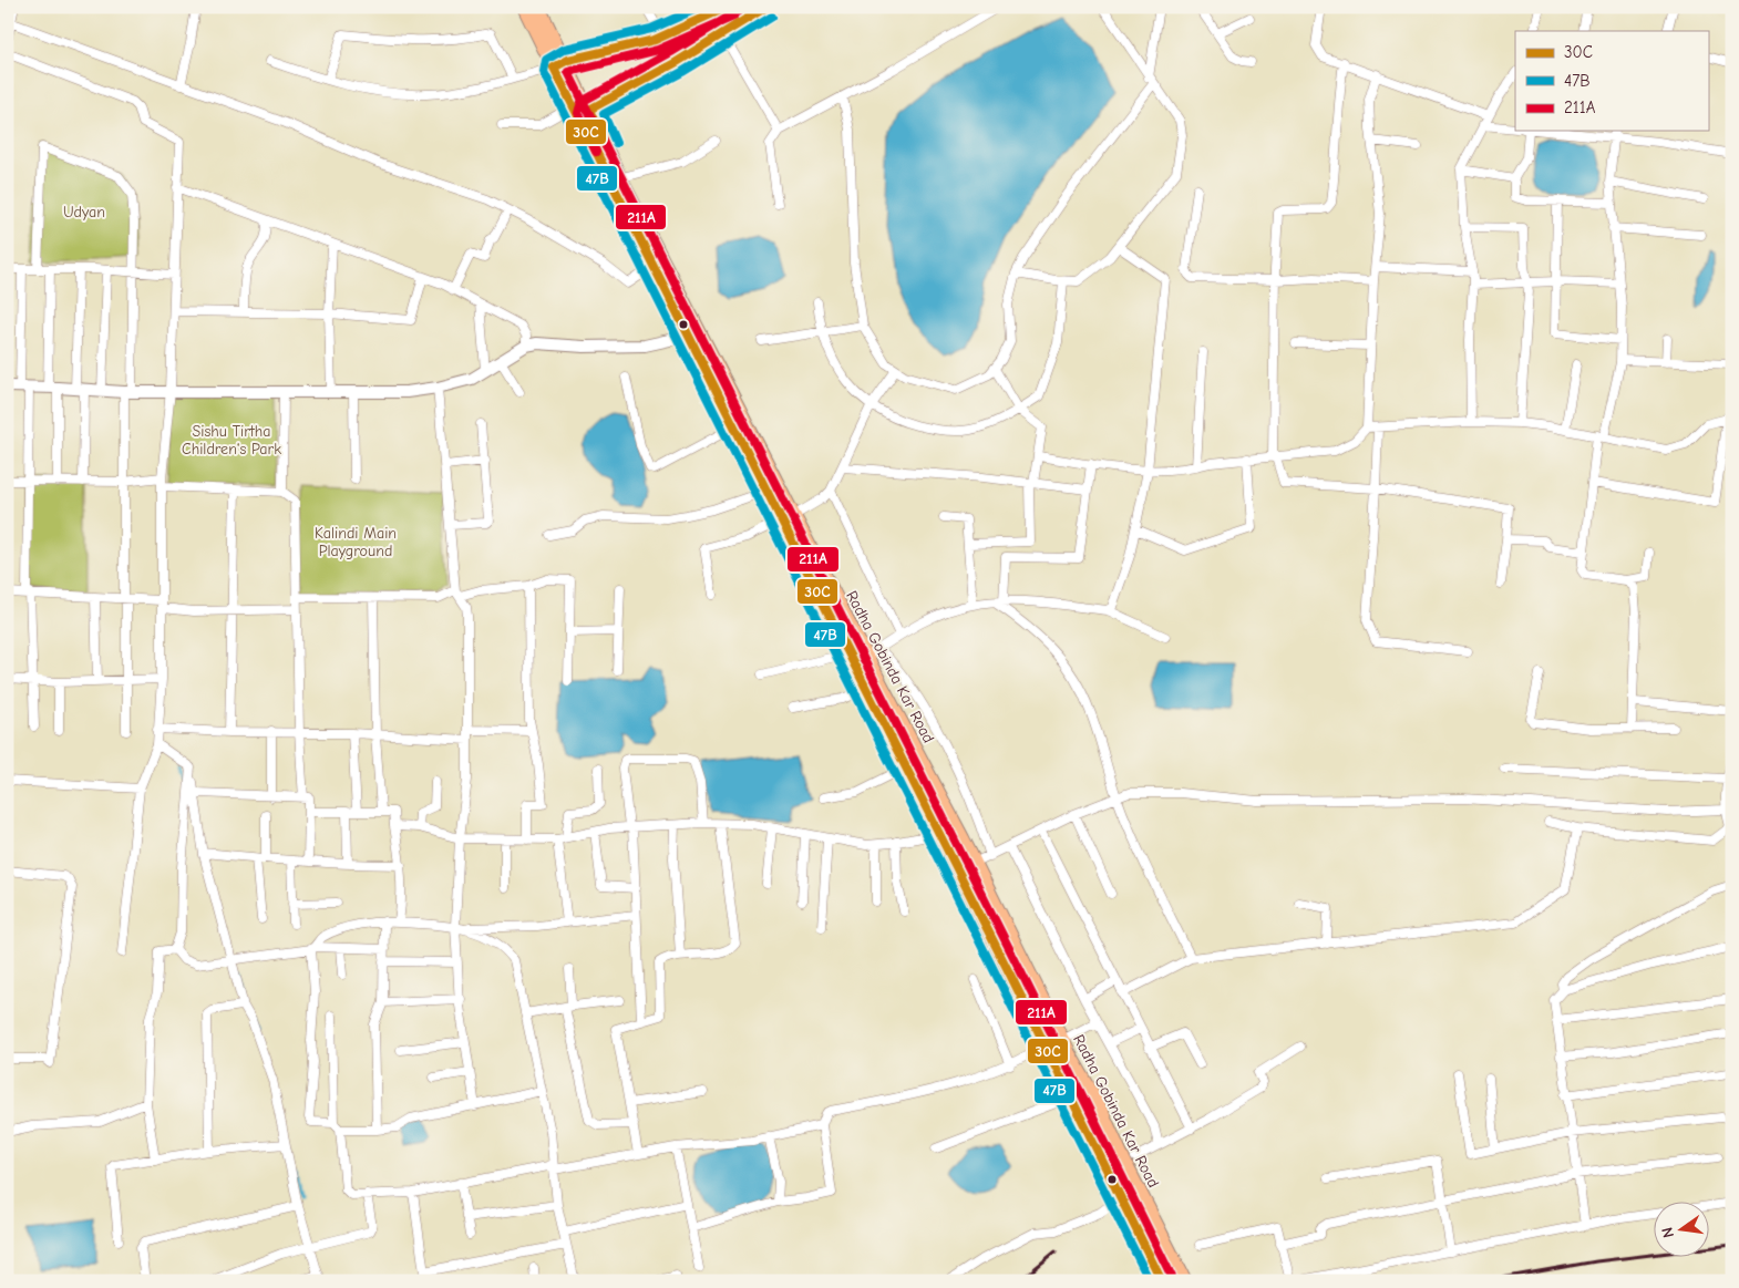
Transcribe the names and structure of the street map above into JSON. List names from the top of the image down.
{
  "streets": {
    "main road": ["Radha Gobinda Kar Road"]
  },
  "parks": ["Udyan", "Sishu Tirtha Children's Park", "Kalindi Main Playground"],
  "lines": ["transit line 30C", "transit line 47B", "transit line 211A"],
  "legend": ["30C", "47B", "211A"],
  "north": "left"
}
